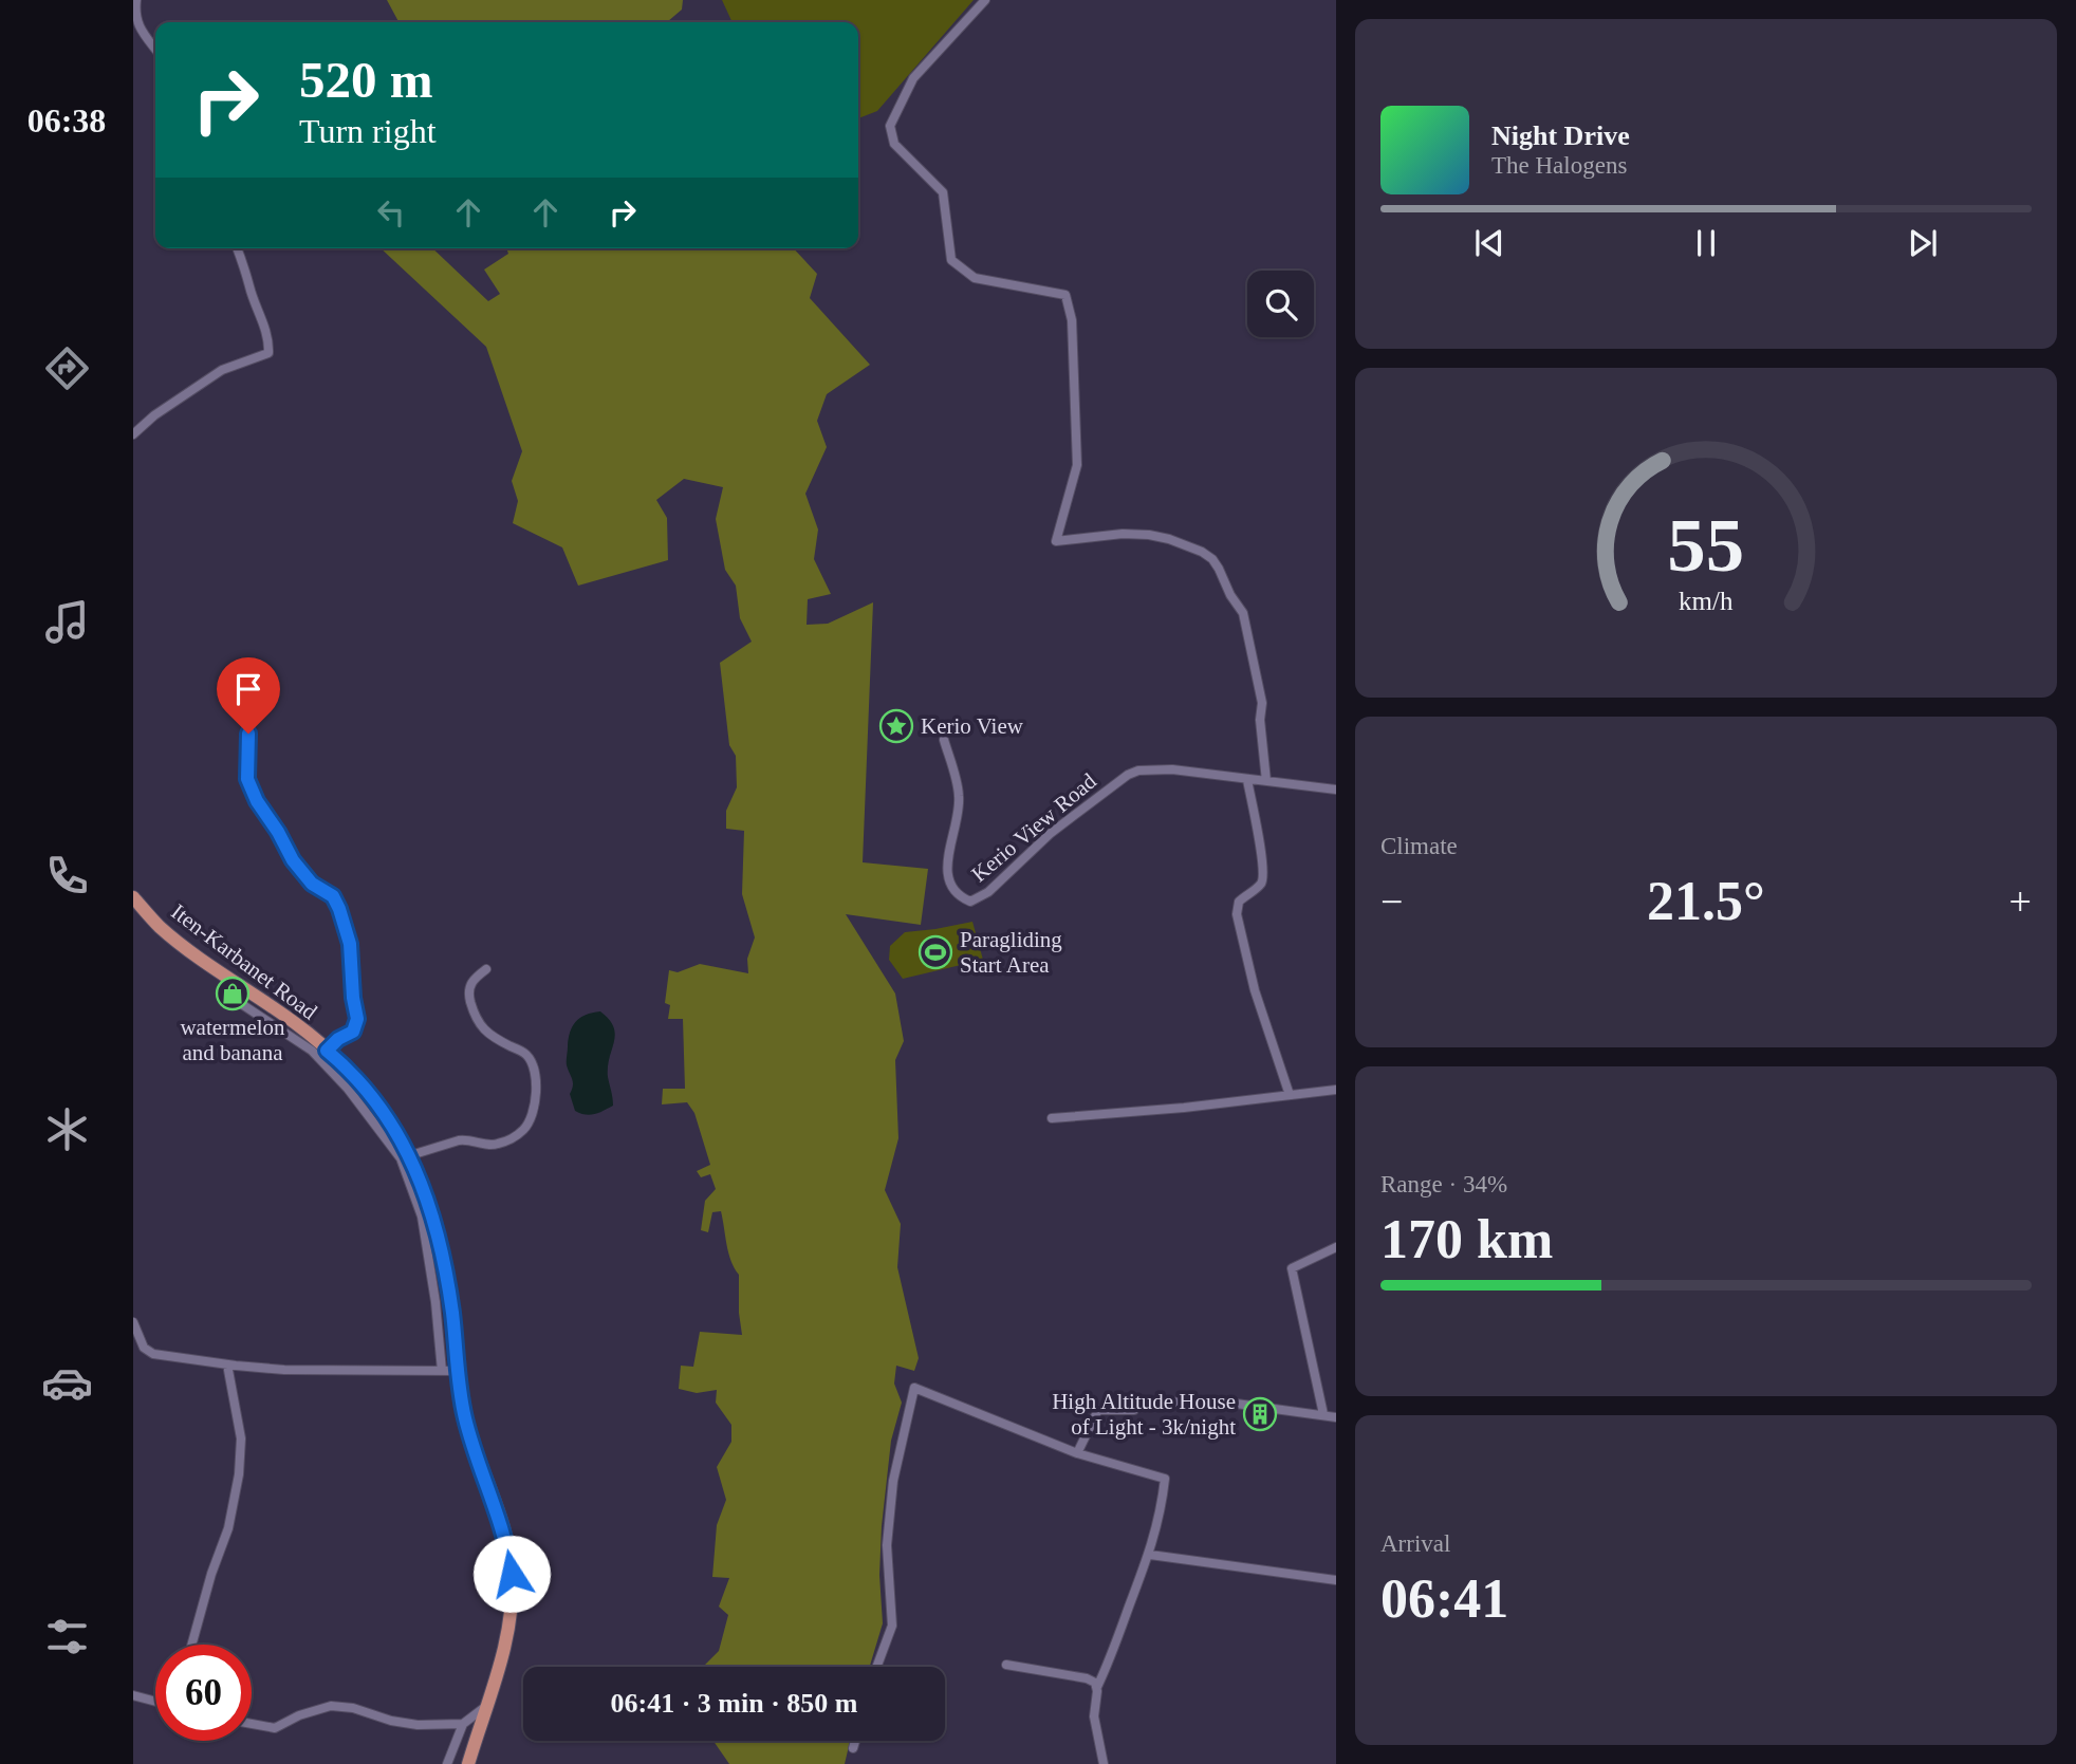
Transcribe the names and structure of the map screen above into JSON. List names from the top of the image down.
{
  "streets": {
    "main road": ["Iten-Karbanet Road"],
    "street": ["Kerio View Road"]
  },
  "places": {
    "place": ["Kerio View"],
    "sports": ["Paragliding Start Area"],
    "shop": ["watermelon and banana"],
    "building": ["High Altitude House of Light - 3k/night"]
  },
  "page": {
    "tabs": "06:38",
    "turn": ["520 m", "Turn right"],
    "song": ["Night Drive", "The Halogens"],
    "tile": [
      "Climate",
      ["Range · 34%", "170 km"],
      ["Arrival", "06:41"]
    ],
    "heat": ["−", "21.5°", "+"],
    "limit": "60",
    "trip": "06:41 · 3 min · 850 m",
    "gauge": ["55", "km/h"]
  }
}
